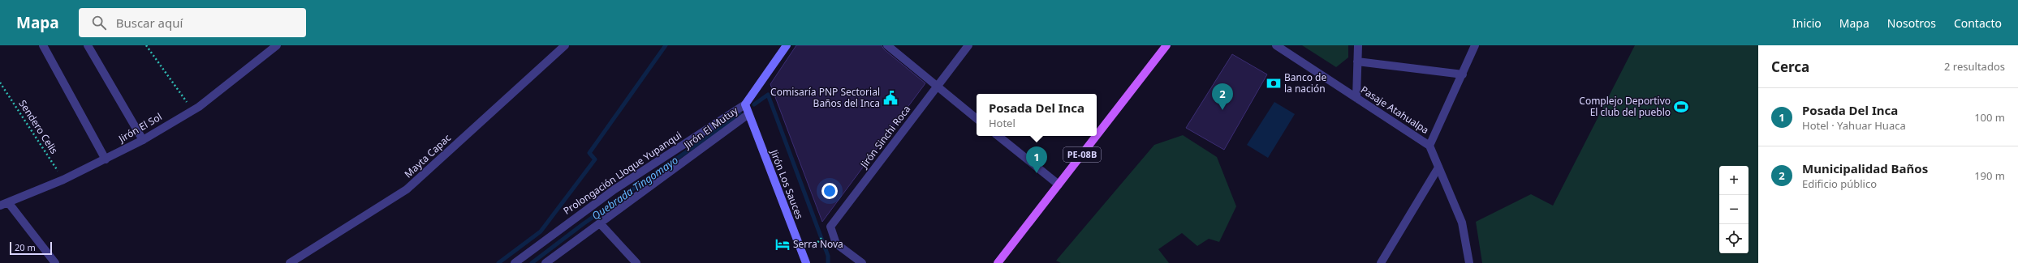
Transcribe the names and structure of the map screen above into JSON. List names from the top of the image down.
{
  "streets": {
    "main road": ["PE-08B"],
    "street": [
      "Pasaje Atahualpa",
      "Jirón El Sol",
      "Jirón El Mutuy",
      "Jirón Sinchi Roca",
      "Mayta Capac",
      "Prolongación Lloque Yupanqui",
      "Jirón Los Sauces"
    ],
    "path": ["Sendero Celis"]
  },
  "crossings": [
    ["Sendero Celis", "Jirón El Sol"],
    ["Jirón El Mutuy", "Jirón Los Sauces"],
    ["Prolongación Lloque Yupanqui", "Jirón Los Sauces"]
  ],
  "water": ["Quebrada Tingomayo"],
  "places": {
    "bank": ["Banco de la nación"],
    "public building": ["Comisaría PNP Sectorial Baños del Inca"],
    "sports": ["Complejo Deportivo El club del pueblo"],
    "hotel": ["Serra Nova"]
  },
  "scale_bar": "20 m",
  "page": {
    "header": "Mapa",
    "search": "Buscar aquí",
    "nav": [
      "Inicio",
      "Mapa",
      "Nosotros",
      "Contacto"
    ],
    "heading": ["Cerca", "2 resultados"],
    "pins": ["2", "1"],
    "list": [
      {
        "mark": "1",
        "name": "Posada Del Inca",
        "note": "Hotel · Yahuar Huaca",
        "value": "100 m"
      },
      {
        "mark": "2",
        "name": "Municipalidad Baños",
        "note": "Edificio público",
        "value": "190 m"
      }
    ],
    "popup": ["Posada Del Inca", "Hotel"],
    "map_buttons": ["+", "−"],
    "scale": "20 m"
  }
}
